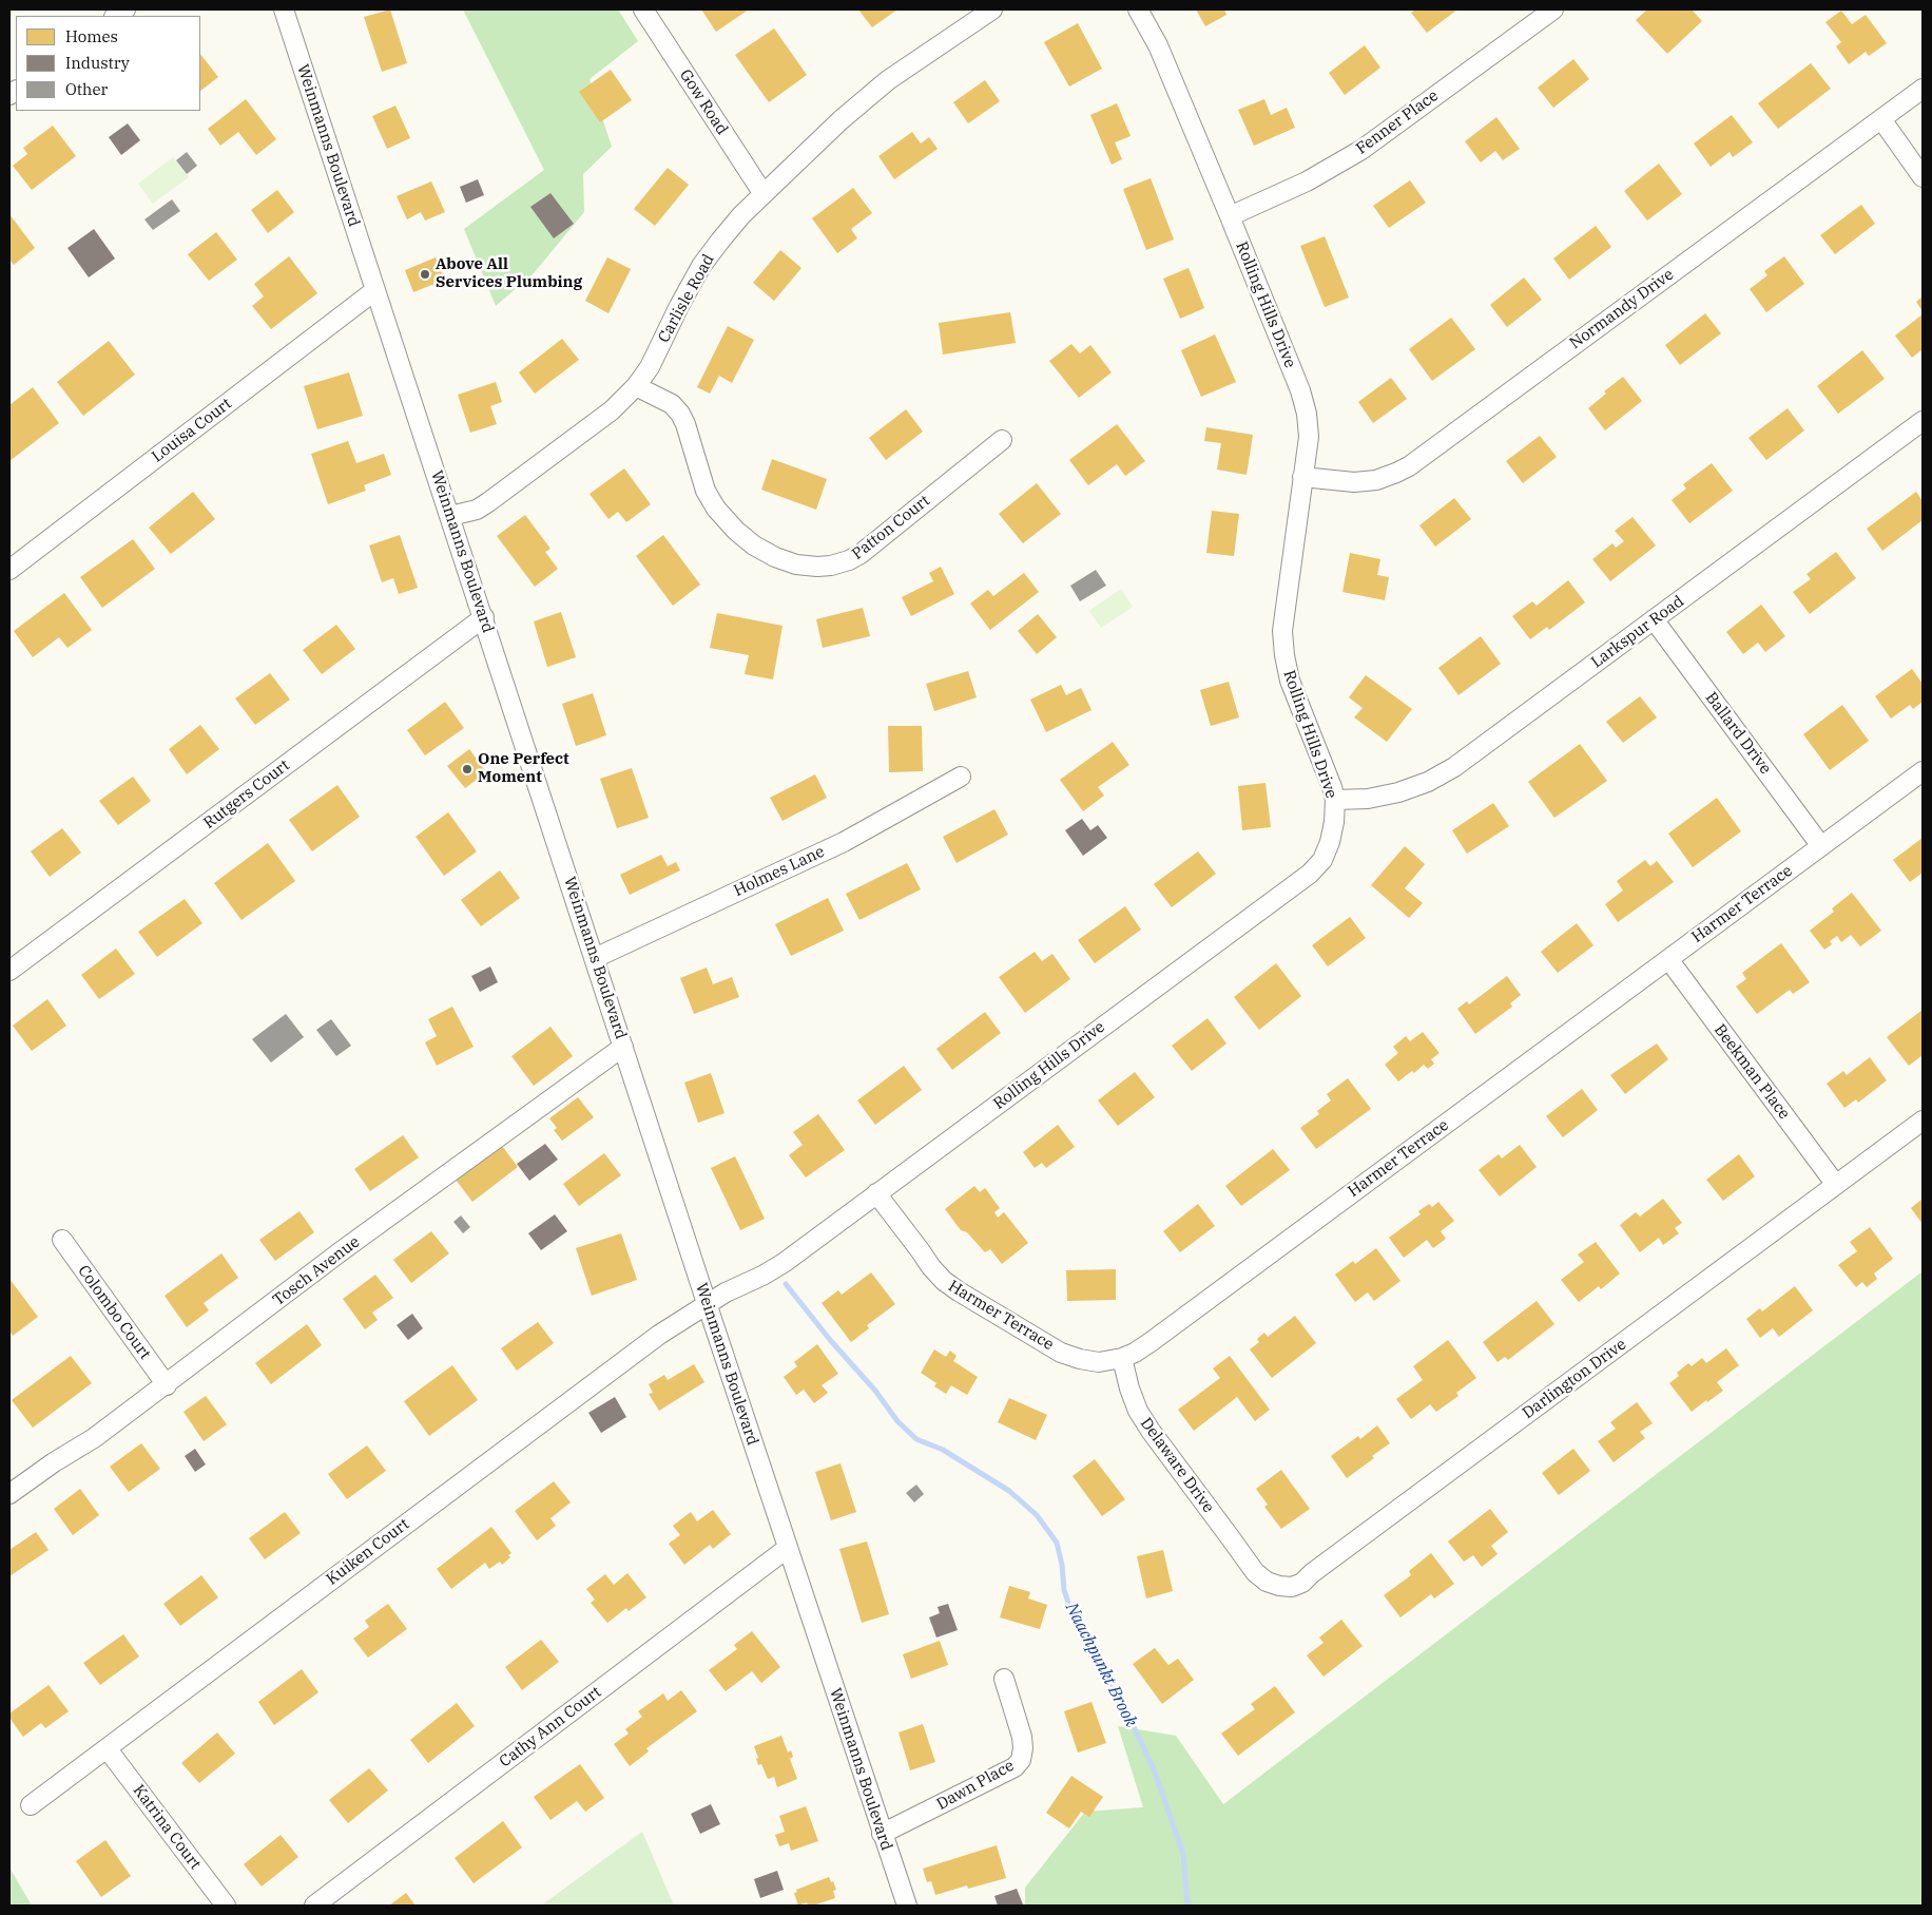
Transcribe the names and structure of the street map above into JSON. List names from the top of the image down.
{
  "streets": {
    "street": [
      "Gow Road",
      "Fenner Place",
      "Weinmanns Boulevard",
      "Carlisle Road",
      "Rolling Hills Drive",
      "Normandy Drive",
      "Louisa Court",
      "Patton Court",
      "Larkspur Road",
      "Ballard Drive",
      "Rutgers Court",
      "Holmes Lane",
      "Harmer Terrace",
      "Beekman Place",
      "Tosch Avenue",
      "Colombo Court",
      "Darlington Drive",
      "Delaware Drive",
      "Kuiken Court",
      "Cathy Ann Court",
      "Dawn Place",
      "Katrina Court"
    ]
  },
  "crossings": [
    ["Gow Road", "Carlisle Road"],
    ["Fenner Place", "Rolling Hills Drive"],
    ["Weinmanns Boulevard", "Carlisle Road"],
    ["Weinmanns Boulevard", "Rolling Hills Drive"],
    ["Weinmanns Boulevard", "Louisa Court"],
    ["Weinmanns Boulevard", "Rutgers Court"],
    ["Weinmanns Boulevard", "Holmes Lane"],
    ["Weinmanns Boulevard", "Tosch Avenue"],
    ["Weinmanns Boulevard", "Kuiken Court"],
    ["Weinmanns Boulevard", "Cathy Ann Court"],
    ["Weinmanns Boulevard", "Dawn Place"],
    ["Carlisle Road", "Patton Court"],
    ["Rolling Hills Drive", "Normandy Drive"],
    ["Rolling Hills Drive", "Larkspur Road"],
    ["Rolling Hills Drive", "Harmer Terrace"],
    ["Rolling Hills Drive", "Kuiken Court"],
    ["Larkspur Road", "Ballard Drive"],
    ["Ballard Drive", "Harmer Terrace"],
    ["Harmer Terrace", "Beekman Place"],
    ["Harmer Terrace", "Delaware Drive"],
    ["Beekman Place", "Darlington Drive"],
    ["Tosch Avenue", "Colombo Court"],
    ["Darlington Drive", "Delaware Drive"],
    ["Kuiken Court", "Katrina Court"]
  ],
  "water": ["Naachpunkt Brook"],
  "places": ["Above All Services Plumbing", "One Perfect Moment"],
  "legend": ["Homes", "Industry", "Other"]
}
